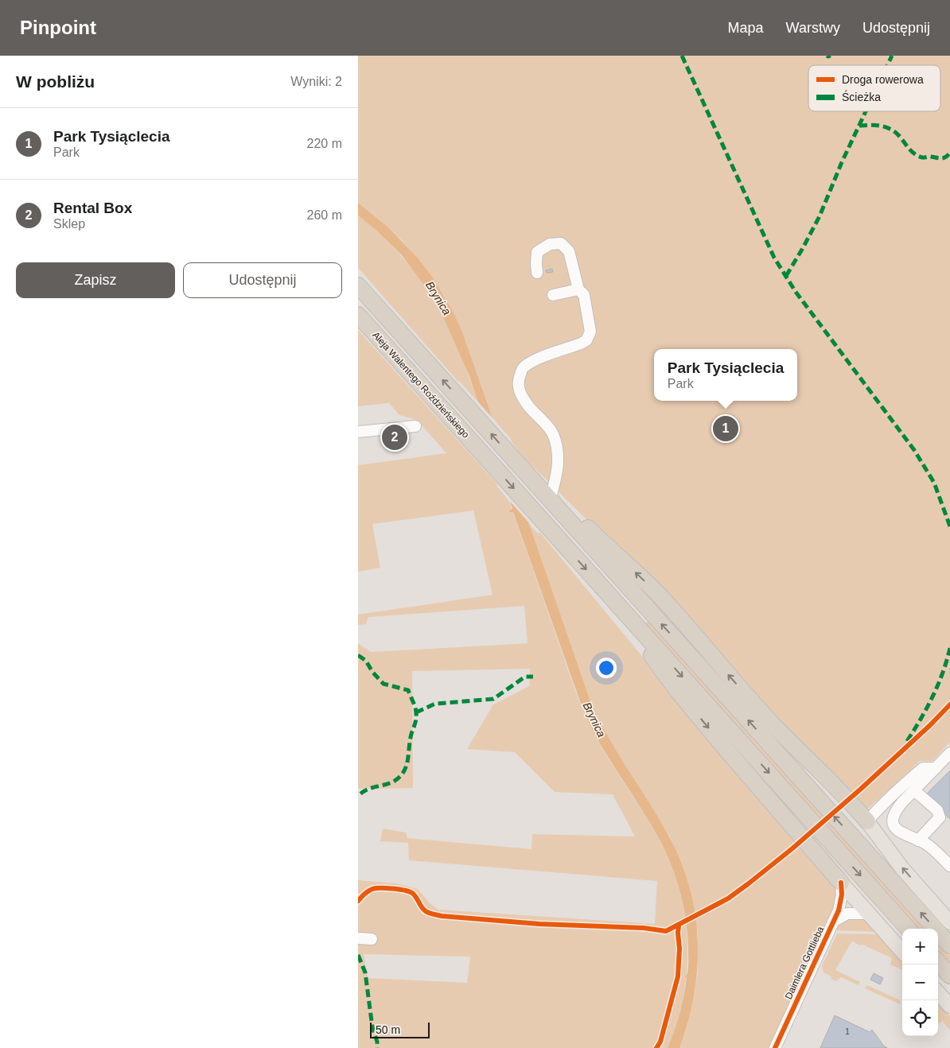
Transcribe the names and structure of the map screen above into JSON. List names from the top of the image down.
{
  "streets": {
    "highway": ["Aleja Walentego Roździeńskiego"],
    "street": ["Daimlera Gottlieba"]
  },
  "water": ["Brynica"],
  "house_numbers": ["1"],
  "legend": ["Droga rowerowa", "Ścieżka"],
  "scale_bar": "50 m",
  "page": {
    "header": "Pinpoint",
    "nav": ["Mapa", "Warstwy", "Udostępnij"],
    "heading": ["W pobliżu", "Wyniki: 2"],
    "list": [
      {
        "mark": "1",
        "name": "Park Tysiąclecia",
        "note": "Park",
        "value": "220 m"
      },
      {
        "mark": "2",
        "name": "Rental Box",
        "note": "Sklep",
        "value": "260 m"
      }
    ],
    "buttons": ["Zapisz", "Udostępnij"],
    "popup": ["Park Tysiąclecia", "Park"],
    "pins": ["1", "2"],
    "map_buttons": ["+", "−"],
    "scale": "50 m"
  }
}
